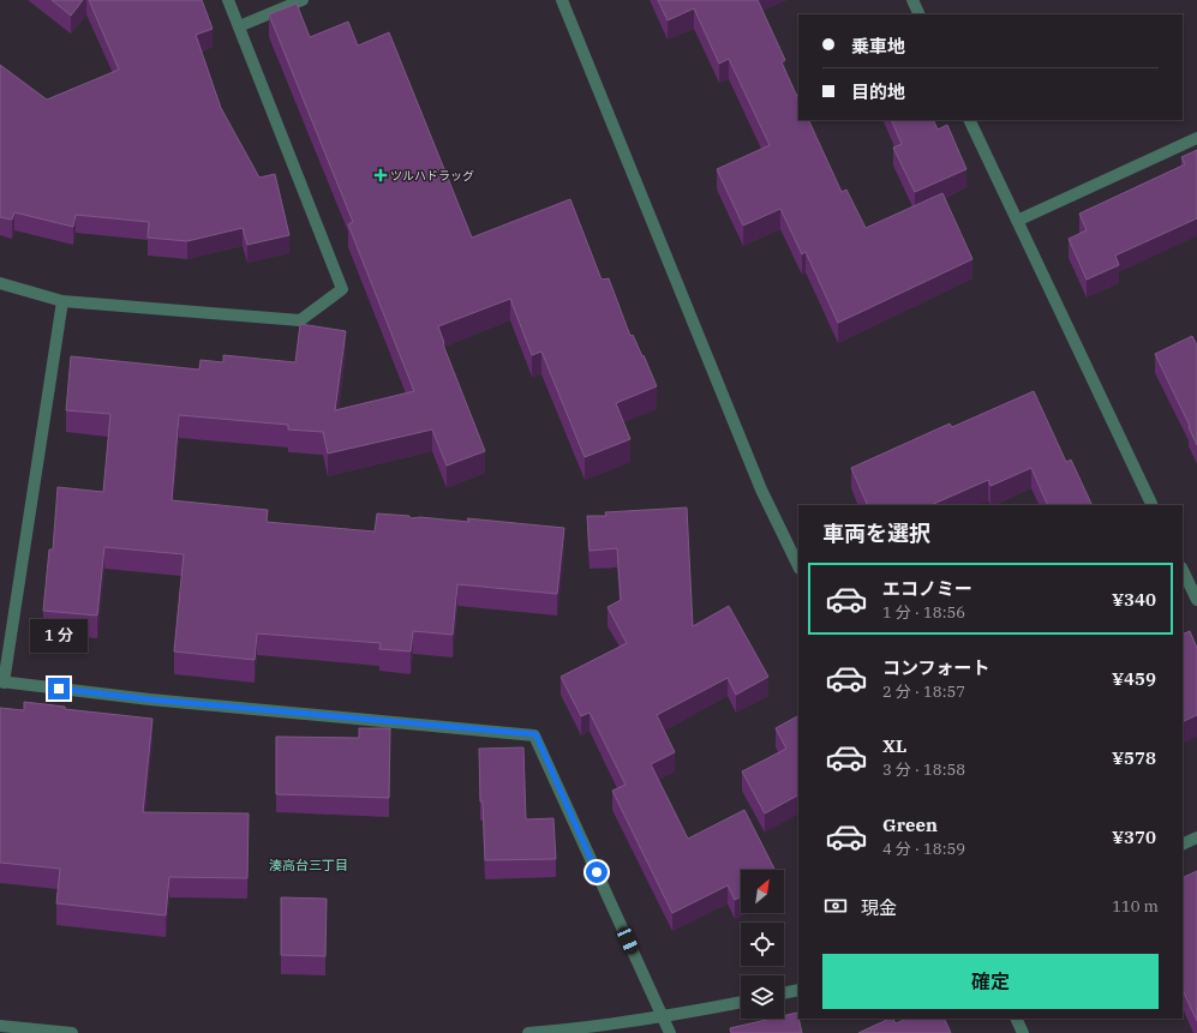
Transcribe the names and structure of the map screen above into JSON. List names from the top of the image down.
{
  "districts": ["湊高台三丁目"],
  "places": {
    "health": ["ツルハドラッグ"]
  },
  "north": "top right",
  "page": {
    "banner": ["乗車地", "目的地"],
    "heading": "車両を選択",
    "list": [
      {
        "name": "エコノミー",
        "note": "1 分 · 18:56",
        "value": "¥340"
      },
      {
        "name": "コンフォート",
        "note": "2 分 · 18:57",
        "value": "¥459"
      },
      {
        "name": "XL",
        "note": "3 分 · 18:58",
        "value": "¥578"
      },
      {
        "name": "Green",
        "note": "4 分 · 18:59",
        "value": "¥370"
      }
    ],
    "bubble": "1 分",
    "pay": ["現金", "110 m"],
    "buttons": "確定"
  }
}
